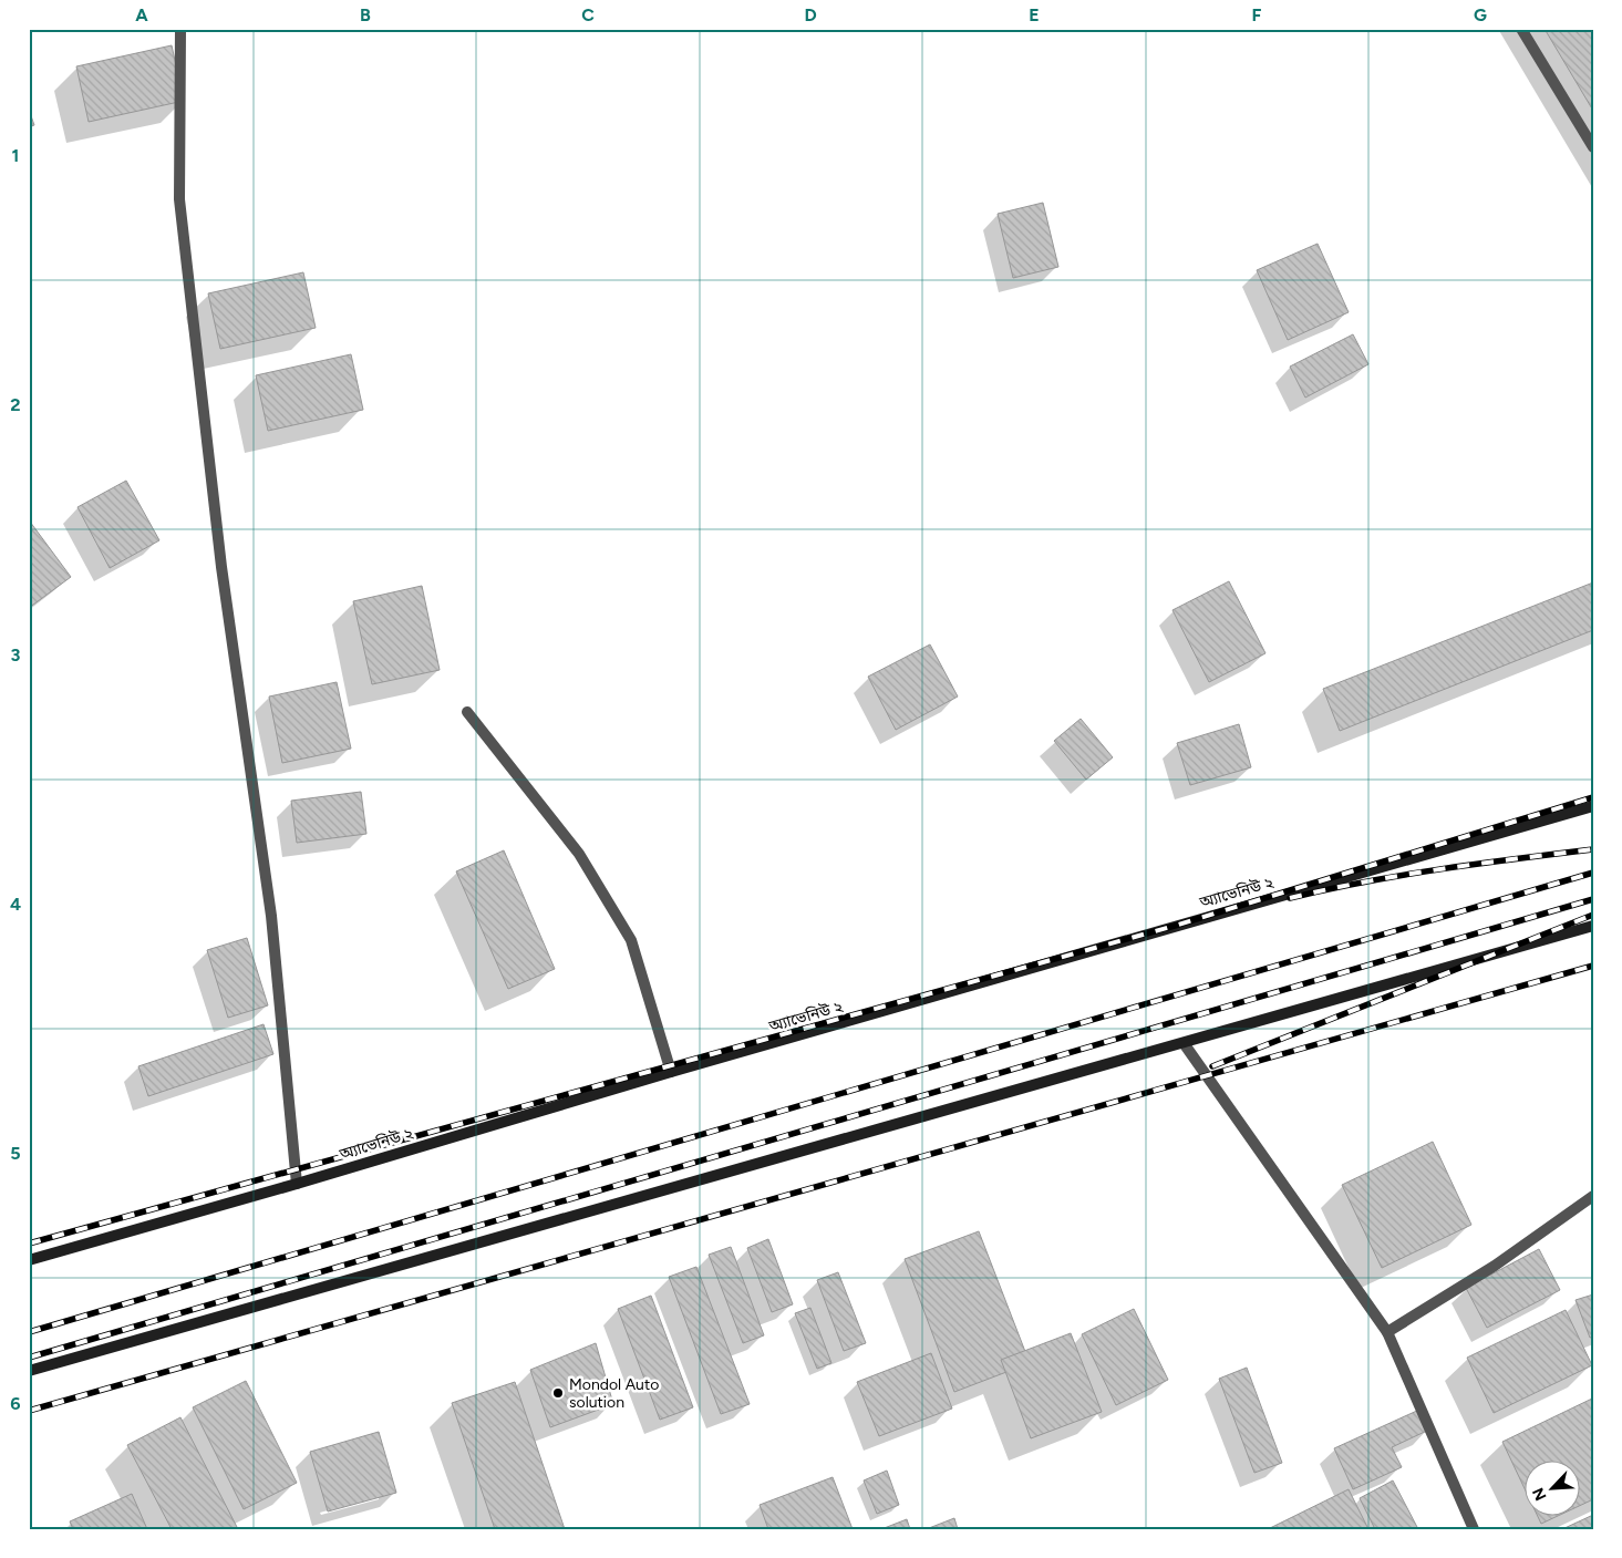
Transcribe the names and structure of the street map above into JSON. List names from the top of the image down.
{
  "streets": {
    "main road": ["অ্যাভেনিউ ২"]
  },
  "places": ["Mondol Auto solution"],
  "north": "bottom left",
  "grid": {
    "columns": [
      "A",
      "B",
      "C",
      "D",
      "E",
      "F",
      "G"
    ],
    "rows": [
      "1",
      "2",
      "3",
      "4",
      "5",
      "6"
    ]
  }
}
